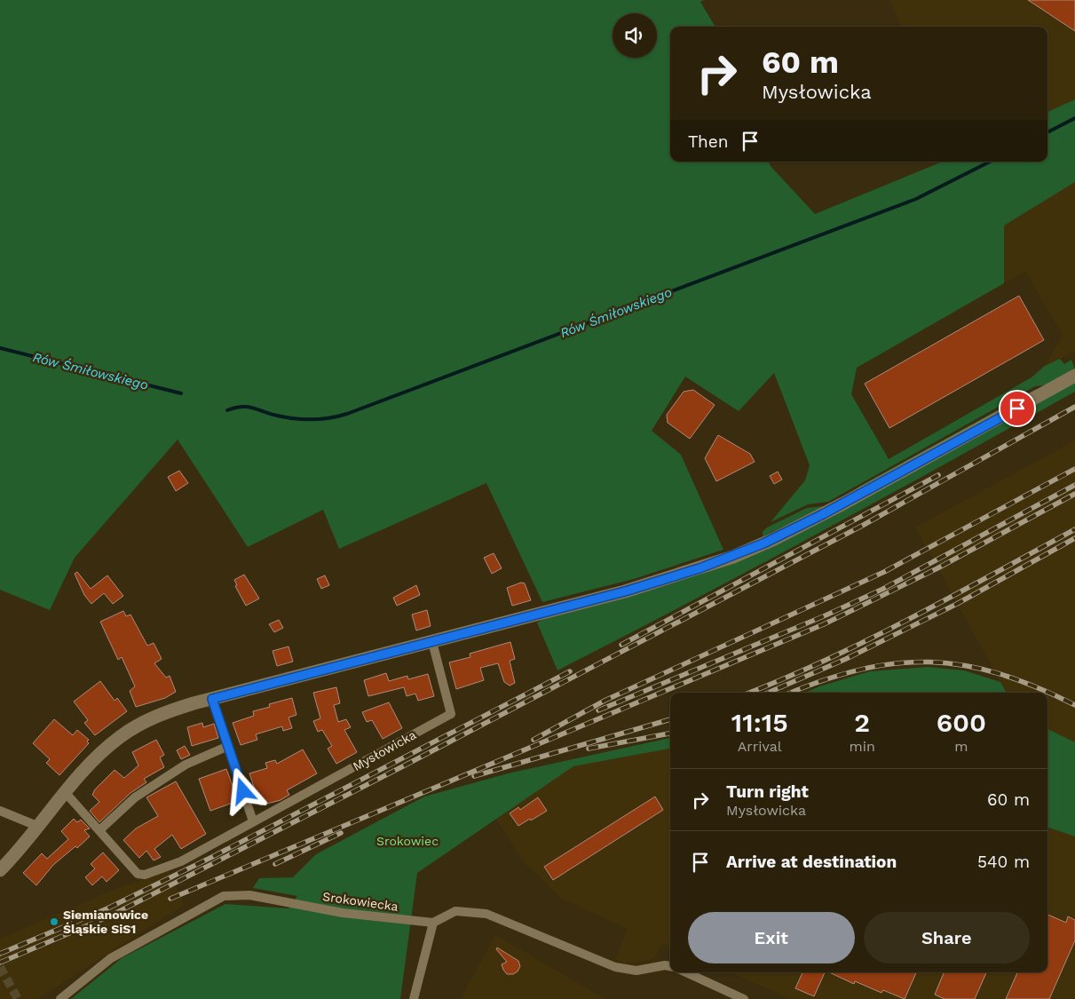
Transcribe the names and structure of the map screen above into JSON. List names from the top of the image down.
{
  "streets": {
    "street": ["Mysłowicka", "Srokowiecka"]
  },
  "water": ["Rów Śmiłowskiego"],
  "parks": ["Srokowiec"],
  "places": ["Siemianowice Śląskie SiS1"],
  "page": {
    "turn": ["60 m", "Mysłowicka"],
    "then": "Then",
    "eta": [
      "11:15",
      "Arrival",
      "2",
      "min",
      "600",
      "m"
    ],
    "list": [
      {
        "name": "Turn right",
        "note": "Mysłowicka",
        "value": "60 m"
      },
      {
        "name": "Arrive at destination",
        "value": "540 m"
      }
    ],
    "buttons": ["Exit", "Share"]
  }
}
